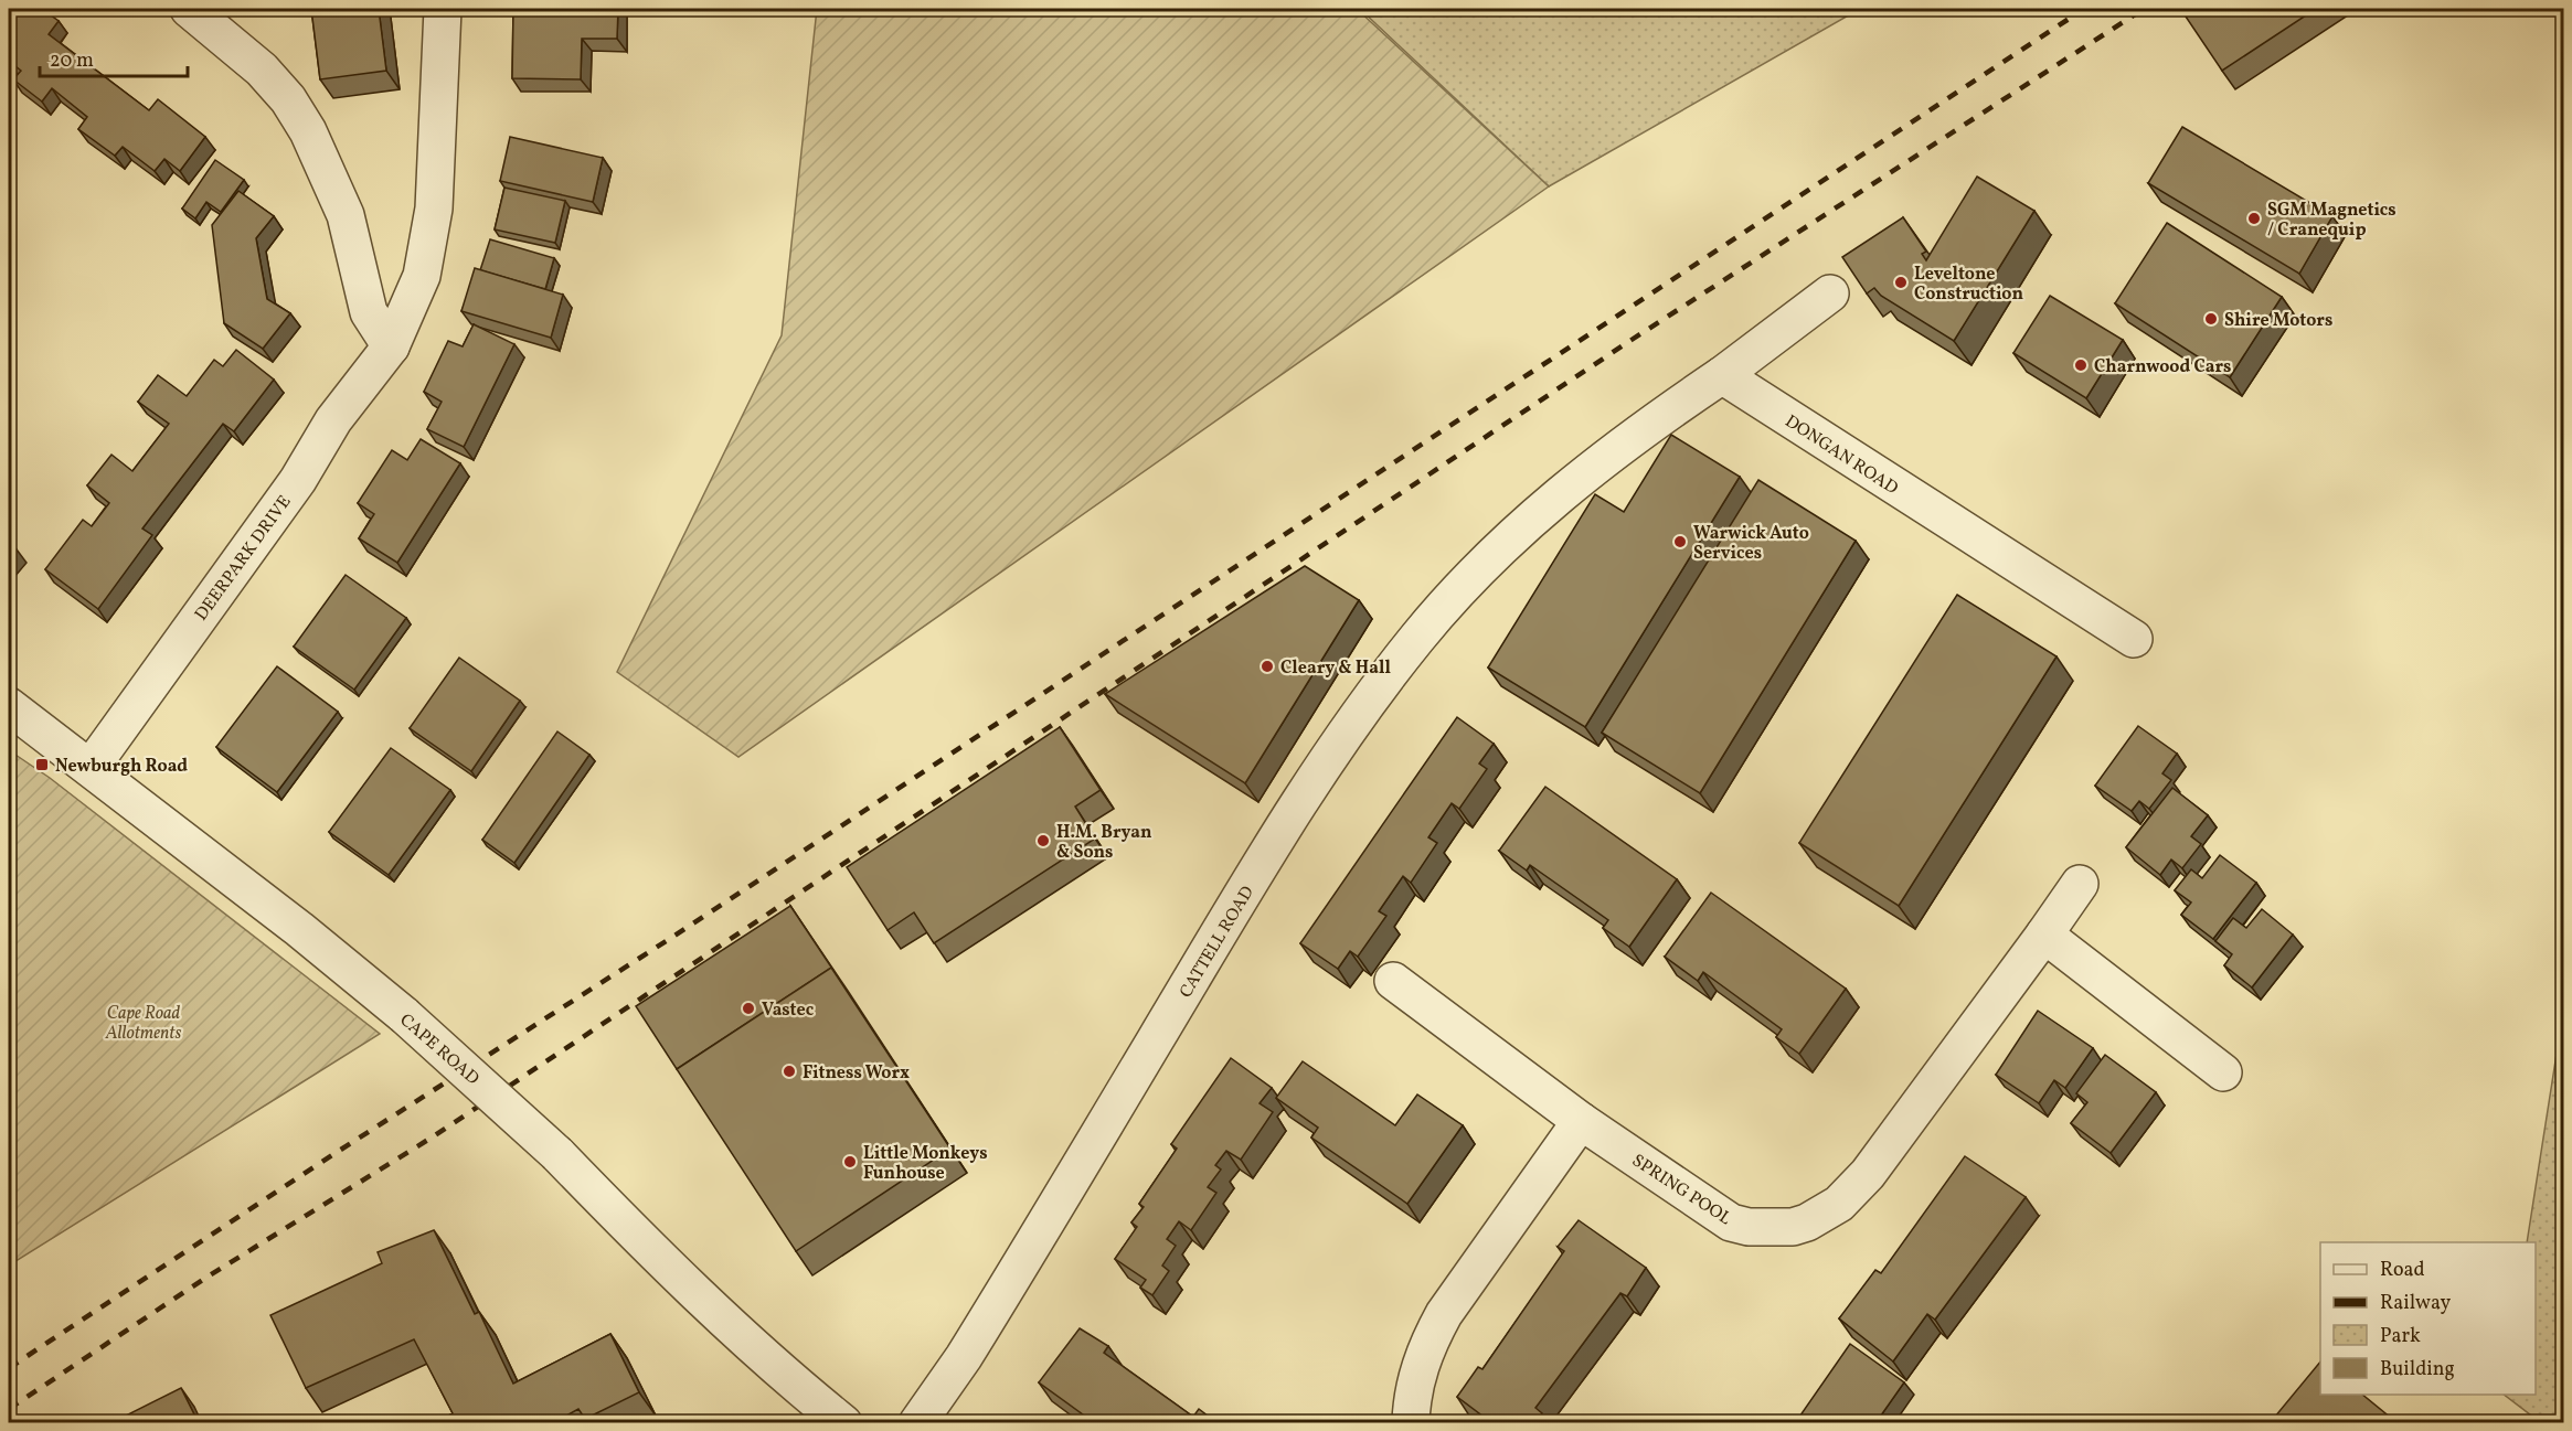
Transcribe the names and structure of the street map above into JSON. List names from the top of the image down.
{
  "streets": {
    "street": [
      "DONGAN ROAD",
      "DEERPARK DRIVE",
      "CATTELL ROAD",
      "CAPE ROAD",
      "SPRING POOL"
    ]
  },
  "crossings": [
    ["DONGAN ROAD", "CATTELL ROAD"],
    ["DEERPARK DRIVE", "CAPE ROAD"]
  ],
  "parks": ["Cape Road Allotments"],
  "places": {
    "other": [
      "SGM Magnetics / Cranequip",
      "Leveltone Construction",
      "Shire Motors",
      "Charnwood Cars",
      "Warwick Auto Services",
      "Cleary & Hall",
      "H.M. Bryan & Sons",
      "Vastec",
      "Fitness Worx",
      "Little Monkeys Funhouse"
    ],
    "transit": ["Newburgh Road"]
  },
  "legend": [
    "Road",
    "Railway",
    "Park",
    "Building"
  ],
  "scale_bar": "20 m"
}
